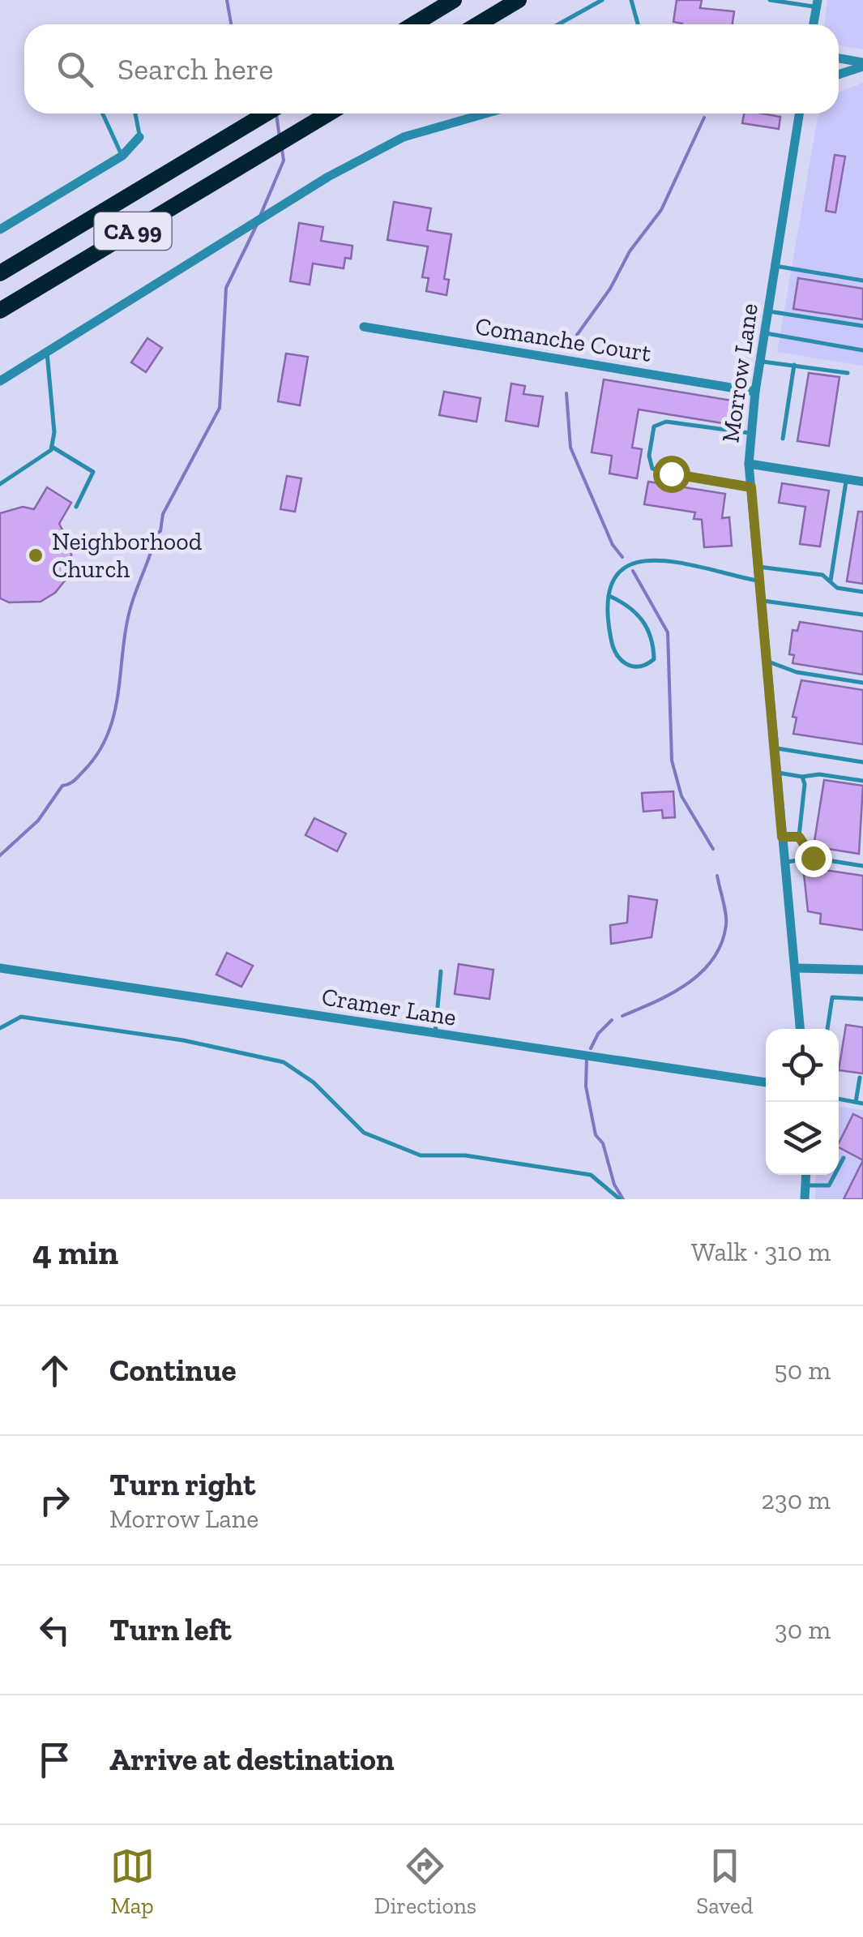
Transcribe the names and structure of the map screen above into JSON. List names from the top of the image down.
{
  "streets": {
    "highway": ["CA 99"],
    "street": ["Comanche Court", "Morrow Lane", "Cramer Lane"]
  },
  "crossings": [
    ["Comanche Court", "Morrow Lane"]
  ],
  "places": ["Neighborhood Church"],
  "page": {
    "search": "Search here",
    "heading": ["4 min", "Walk · 310 m"],
    "list": [
      ["Continue", "50 m"],
      ["Turn right", "Morrow Lane", "230 m"],
      ["Turn left", "30 m"],
      "Arrive at destination"
    ],
    "nav": ["Map", "Directions", "Saved"]
  }
}
